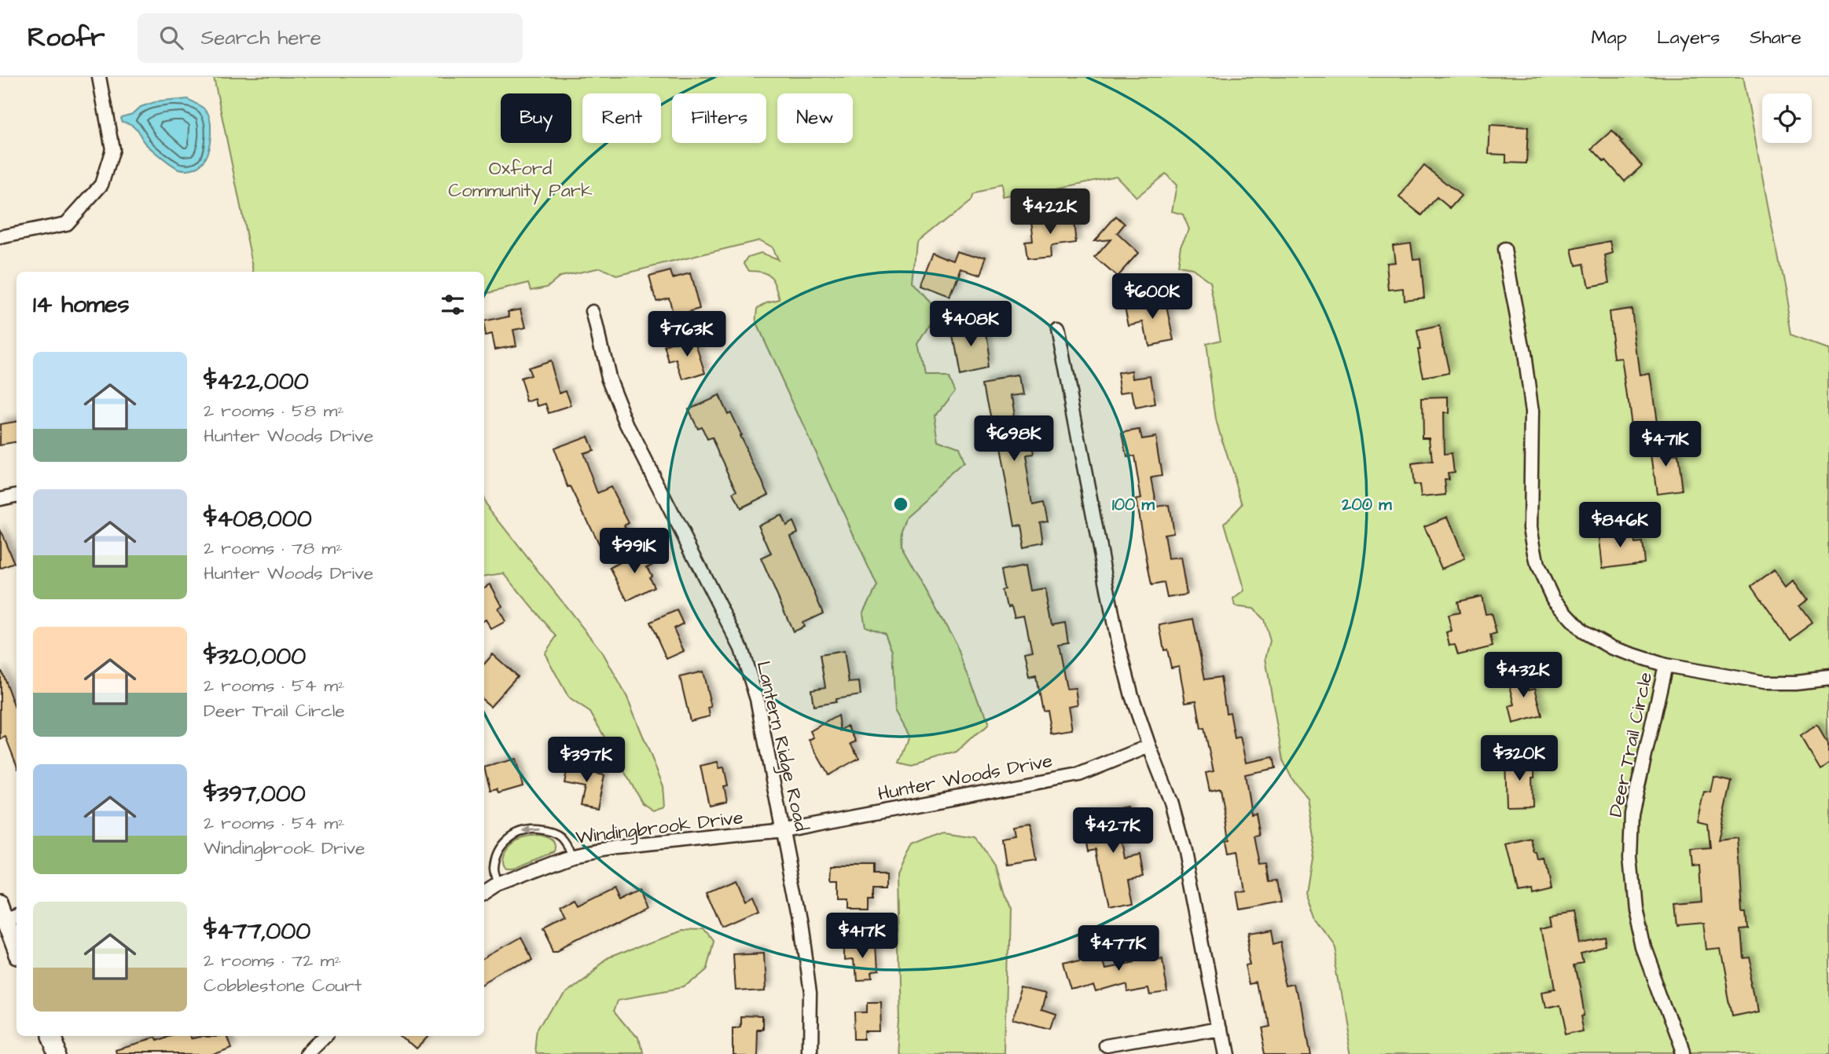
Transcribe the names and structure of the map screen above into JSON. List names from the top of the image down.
{
  "streets": {
    "street": [
      "Deer Trail Circle",
      "Lantern Ridge Road",
      "Hunter Woods Drive",
      "Windingbrook Drive"
    ]
  },
  "crossings": [
    ["Lantern Ridge Road", "Hunter Woods Drive"],
    ["Lantern Ridge Road", "Windingbrook Drive"],
    ["Hunter Woods Drive", "Windingbrook Drive"]
  ],
  "parks": ["Oxford Community Park"],
  "page": {
    "header": "Roofr",
    "search": "Search here",
    "nav": ["Map", "Layers", "Share"],
    "chip": [
      "Buy",
      "Rent",
      "Filters",
      "New"
    ],
    "price": [
      "$422K",
      "$600K",
      "$408K",
      "$763K",
      "$698K",
      "$471K",
      "$846K",
      "$991K",
      "$432K",
      "$320K",
      "$397K",
      "$427K",
      "$417K",
      "$477K"
    ],
    "heading": "14 homes",
    "list": [
      {
        "name": "$422,000",
        "note": "2 rooms · 58 m² · Hunter Woods Drive"
      },
      {
        "name": "$408,000",
        "note": "2 rooms · 78 m² · Hunter Woods Drive"
      },
      {
        "name": "$320,000",
        "note": "2 rooms · 54 m² · Deer Trail Circle"
      },
      {
        "name": "$397,000",
        "note": "2 rooms · 54 m² · Windingbrook Drive"
      },
      {
        "name": "$477,000",
        "note": "2 rooms · 72 m² · Cobblestone Court"
      }
    ]
  },
  "rings": ["100 m", "200 m"]
}
